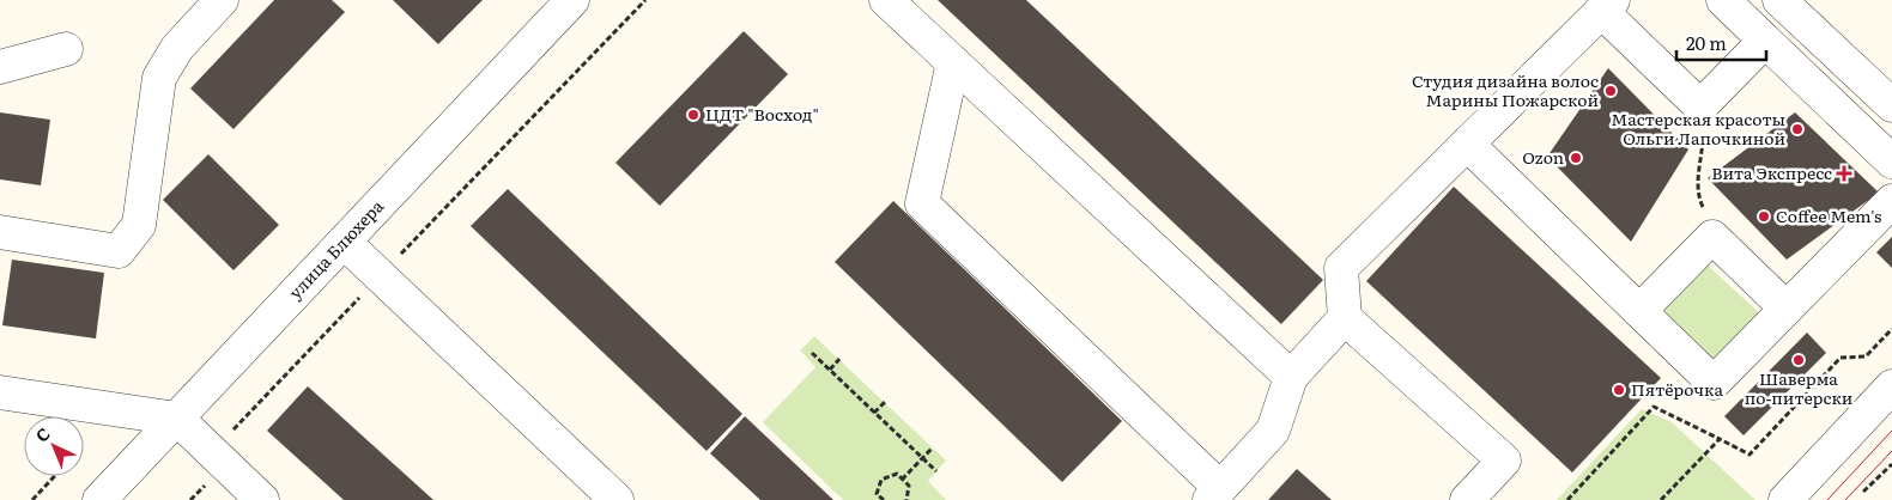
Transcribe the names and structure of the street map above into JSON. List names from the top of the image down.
{
  "streets": {
    "street": ["улица Блюхера"]
  },
  "places": {
    "other": [
      "Студия дизайна волос Марины Пожарской",
      "ЦДТ \"Восход\"",
      "Мастерская красоты Ольги Лапочкиной",
      "Ozon",
      "Coffee Mem's",
      "Шаверма по-питерски",
      "Пятёрочка"
    ],
    "health": ["Вита Экспресс"]
  },
  "scale_bar": "20 m",
  "north": "top left"
}
